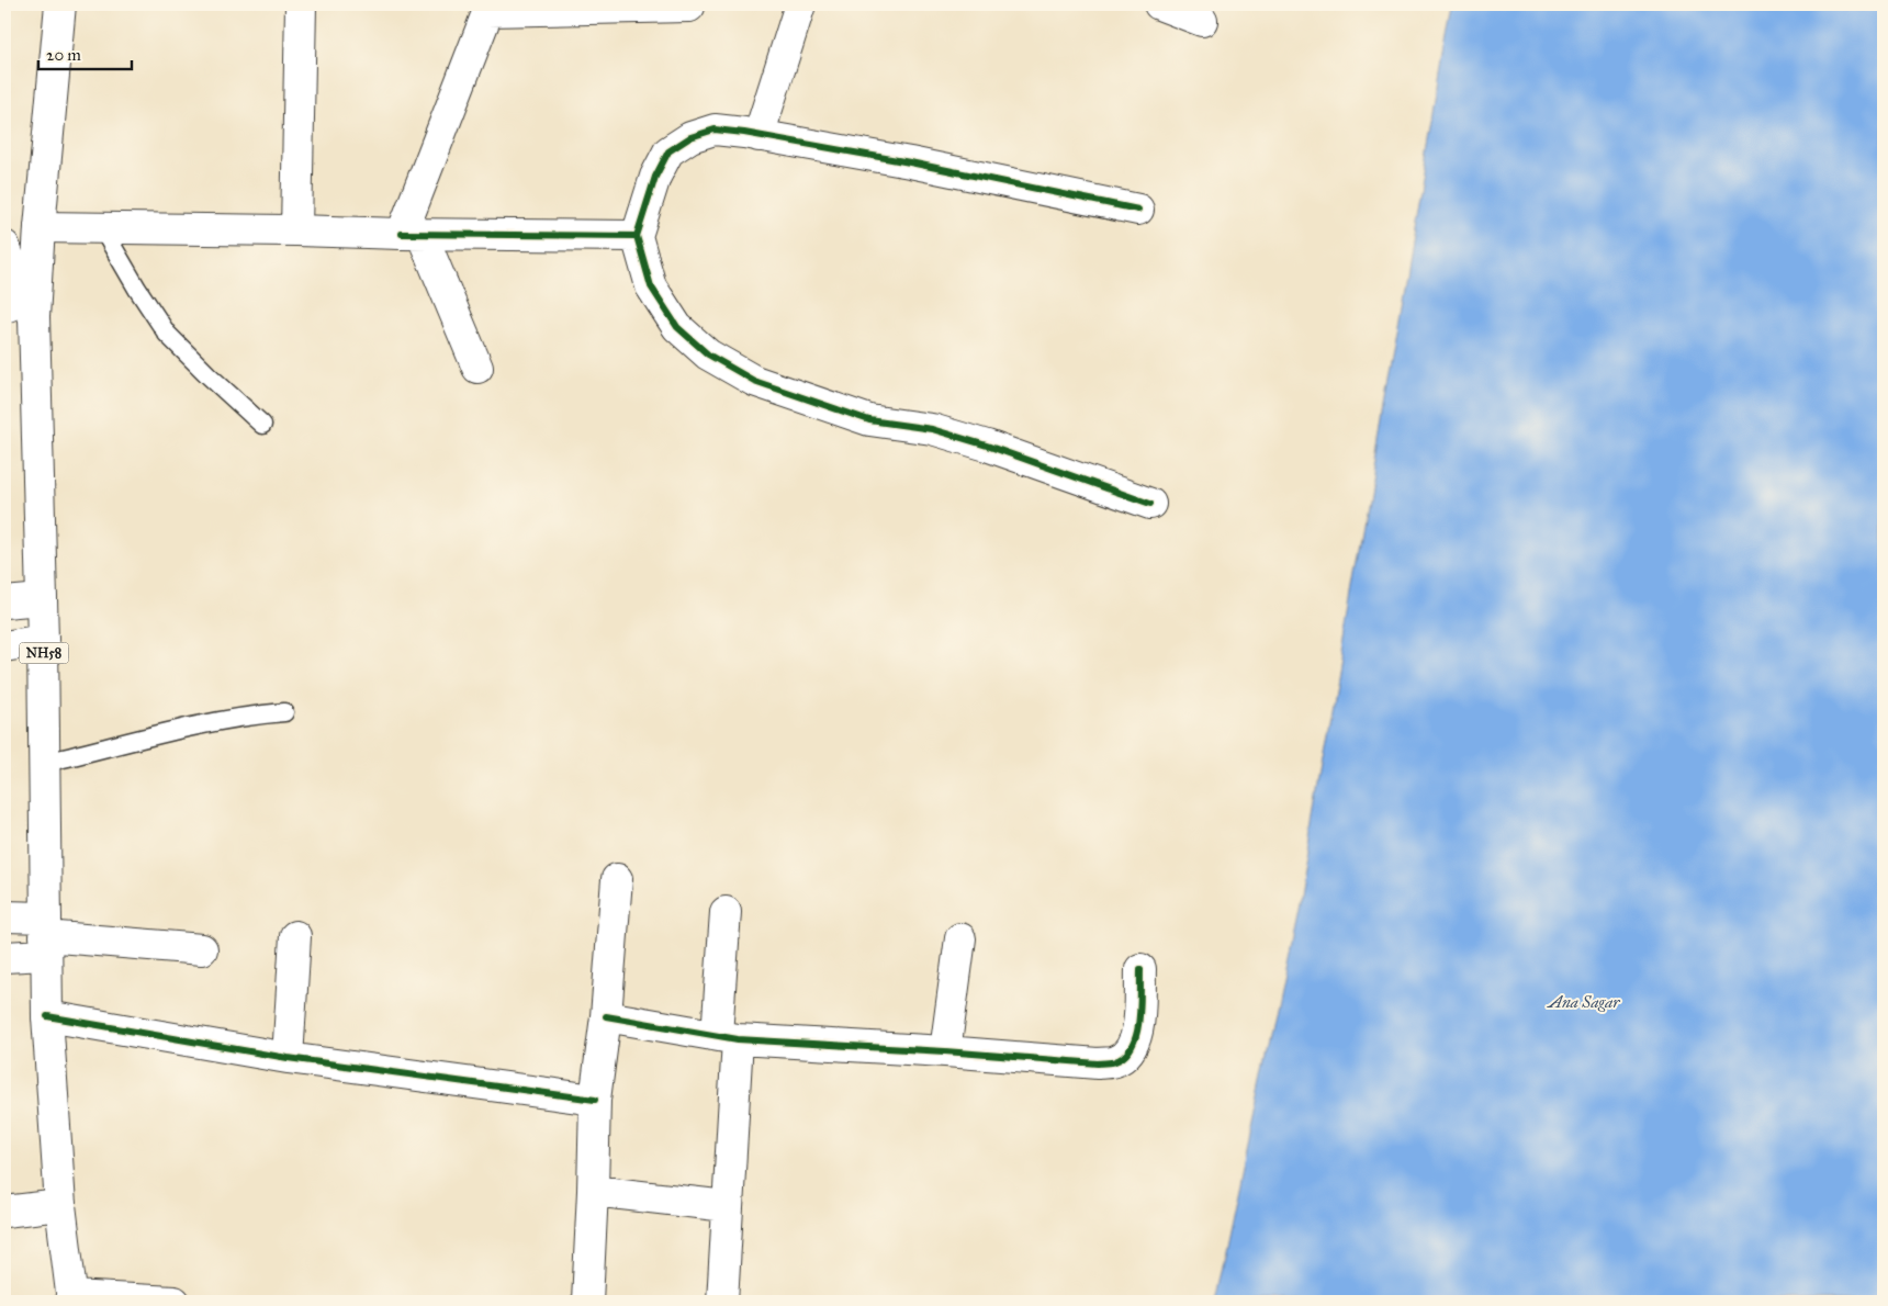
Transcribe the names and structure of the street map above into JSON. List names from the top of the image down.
{
  "streets": {
    "main road": ["NH58"]
  },
  "water": ["Ana Sagar"],
  "scale_bar": "20 m"
}
